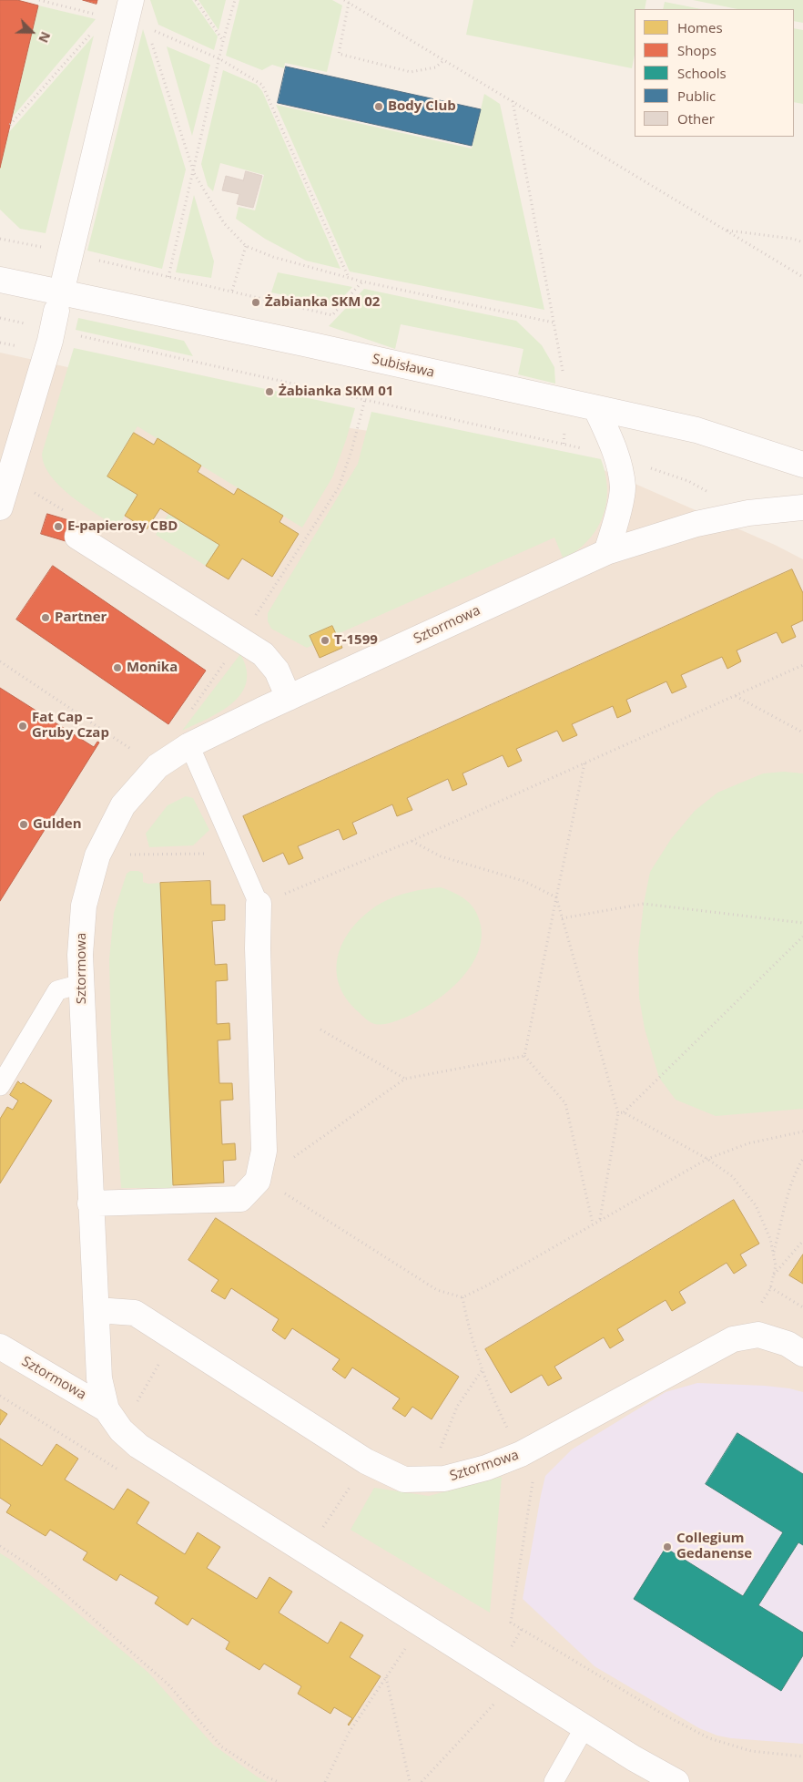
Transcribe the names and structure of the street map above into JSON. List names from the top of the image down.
{
  "streets": {
    "street": ["Subisława", "Sztormowa"]
  },
  "places": [
    "Body Club",
    "Żabianka SKM 02",
    "Żabianka SKM 01",
    "E-papierosy CBD",
    "Partner",
    "T-1599",
    "Monika",
    "Fat Cap – Gruby Czap",
    "Gulden",
    "Collegium Gedanense"
  ],
  "legend": [
    "Homes",
    "Shops",
    "Schools",
    "Public",
    "Other"
  ],
  "north": "bottom right"
}
